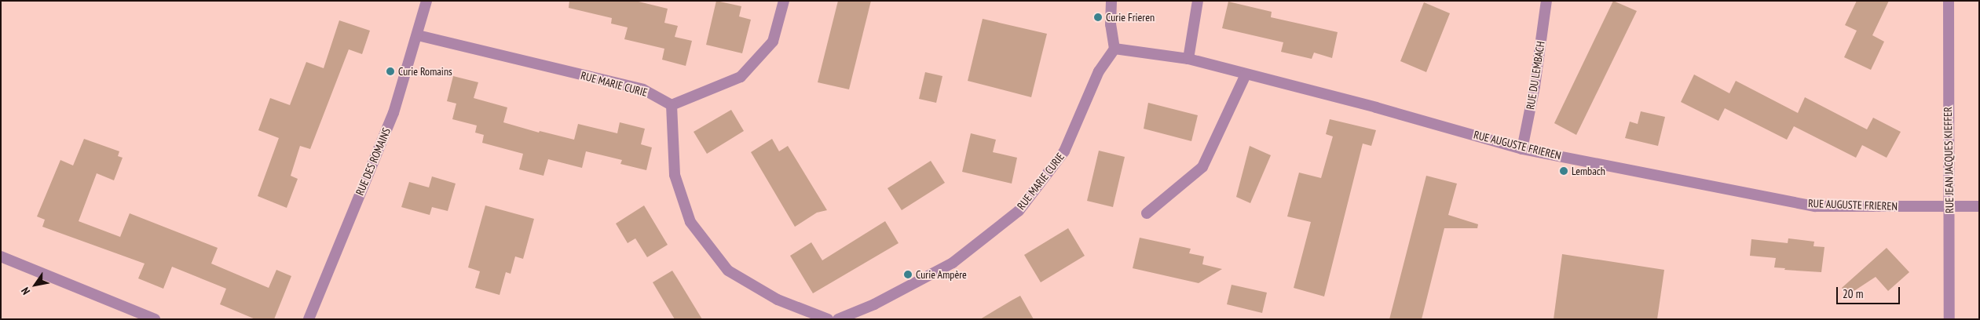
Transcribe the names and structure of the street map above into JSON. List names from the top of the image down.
{
  "streets": {
    "street": [
      "RUE DU LEMBACH",
      "RUE MARIE CURIE",
      "RUE AUGUSTE FRIEREN",
      "RUE JEAN JACQUES KIEFFER",
      "RUE DES ROMAINS"
    ]
  },
  "crossings": [
    ["RUE DU LEMBACH", "RUE AUGUSTE FRIEREN"],
    ["RUE MARIE CURIE", "RUE AUGUSTE FRIEREN"],
    ["RUE MARIE CURIE", "RUE DES ROMAINS"],
    ["RUE AUGUSTE FRIEREN", "RUE JEAN JACQUES KIEFFER"]
  ],
  "places": [
    "Curie Frieren",
    "Curie Romains",
    "Lembach",
    "Curie Ampère"
  ],
  "scale_bar": "20 m",
  "north": "bottom left"
}
